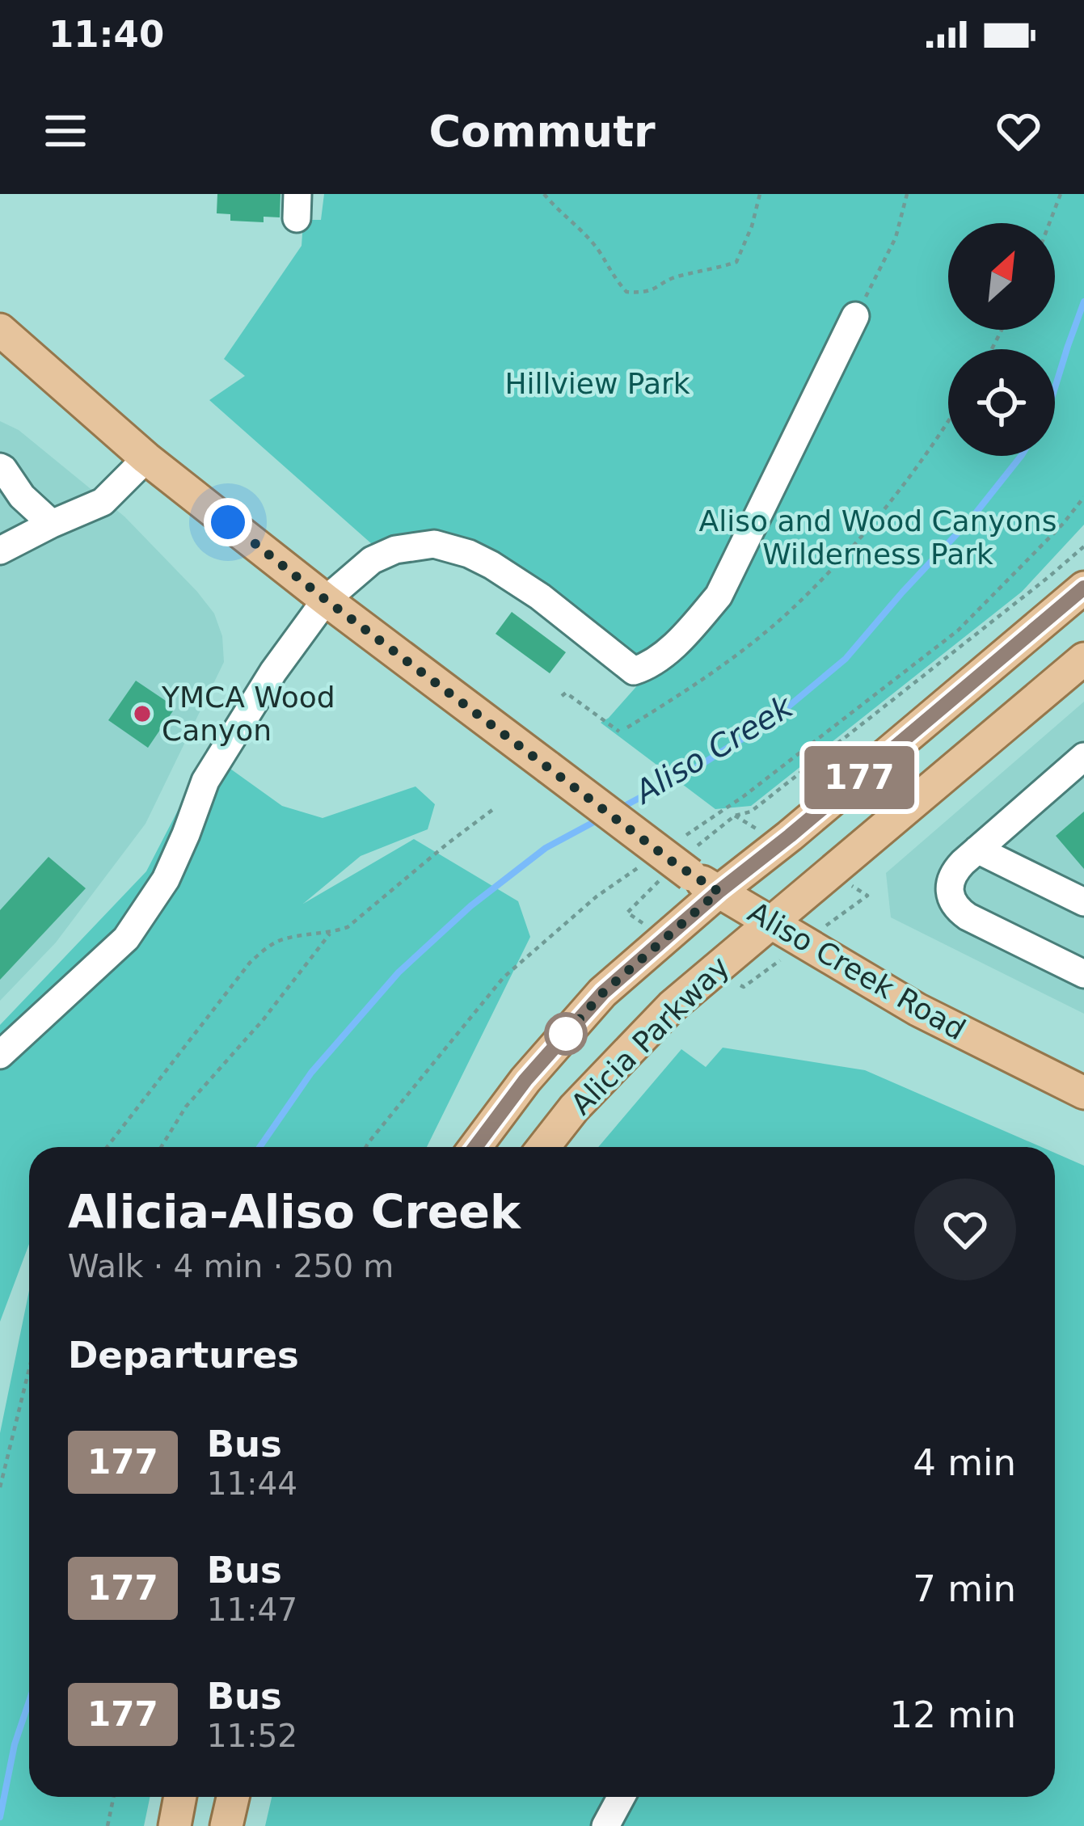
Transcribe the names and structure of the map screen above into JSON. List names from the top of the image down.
{
  "streets": {
    "main road": ["Aliso Creek Road", "Alicia Parkway"]
  },
  "crossings": [
    ["Aliso Creek Road", "Alicia Parkway"]
  ],
  "water": ["Aliso Creek"],
  "parks": ["Hillview Park", "Aliso and Wood Canyons Wilderness Park"],
  "places": ["YMCA Wood Canyon"],
  "lines": ["bus line 177"],
  "north": "top right",
  "page": {
    "status": "11:40",
    "header": "Commutr",
    "on_map": "177",
    "heading": [
      ["Alicia-Aliso Creek", "Walk · 4 min · 250 m"],
      "Departures"
    ],
    "list": [
      {
        "mark": "177",
        "name": "Bus",
        "note": "11:44",
        "value": "4 min"
      },
      {
        "mark": "177",
        "name": "Bus",
        "note": "11:47",
        "value": "7 min"
      },
      {
        "mark": "177",
        "name": "Bus",
        "note": "11:52",
        "value": "12 min"
      }
    ]
  }
}
